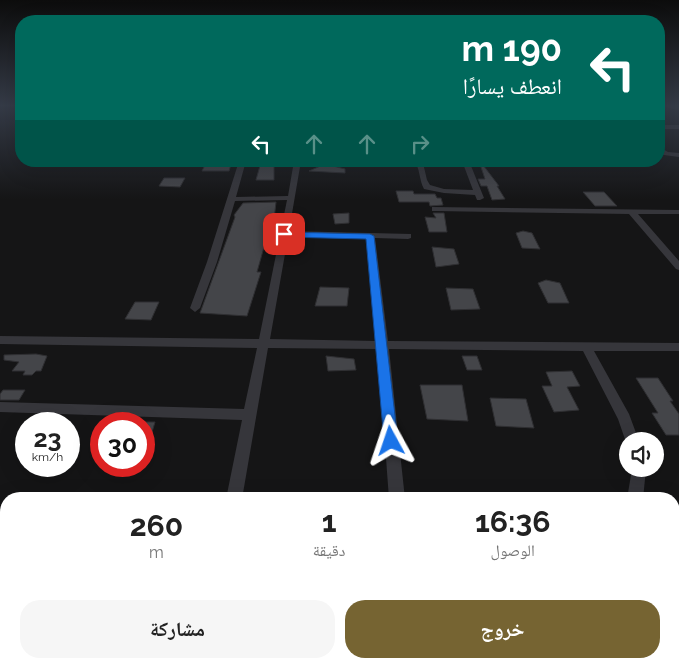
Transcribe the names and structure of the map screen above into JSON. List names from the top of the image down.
{
  "page": {
    "turn": ["190 m", "انعطف يسارًا"],
    "speed": "23 km/h",
    "limit": "30",
    "eta": [
      "16:36",
      "الوصول",
      "1",
      "دقيقة",
      "260",
      "m"
    ],
    "buttons": ["خروج", "مشاركة"]
  }
}
